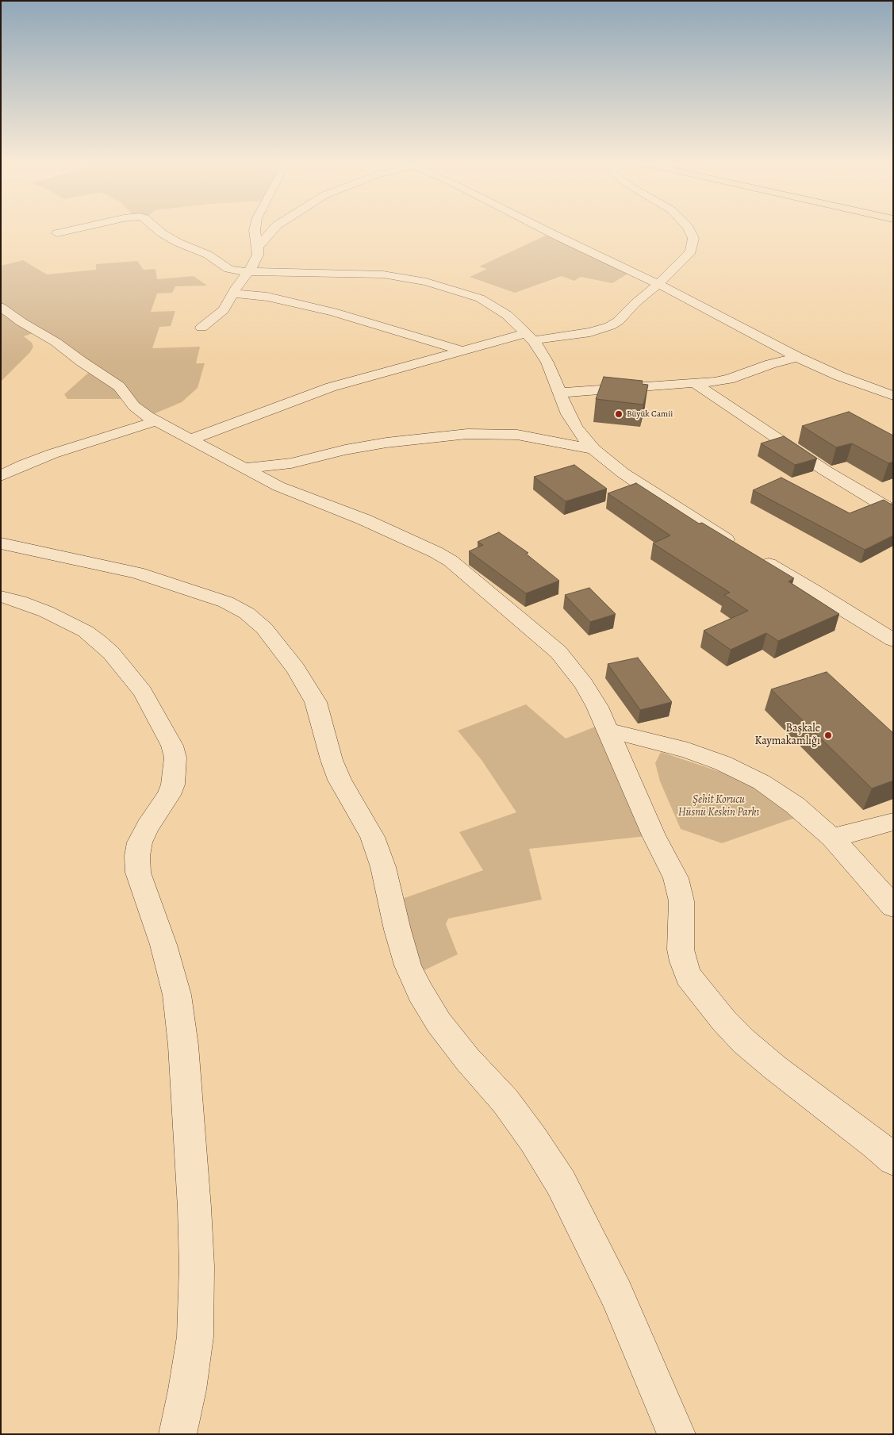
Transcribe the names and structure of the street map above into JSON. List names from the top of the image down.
{
  "parks": ["Şehit Korucu Hüsnü Keskin Parkı"],
  "places": ["Büyük Camii", "Başkale Kaymakamlığı"]
}
